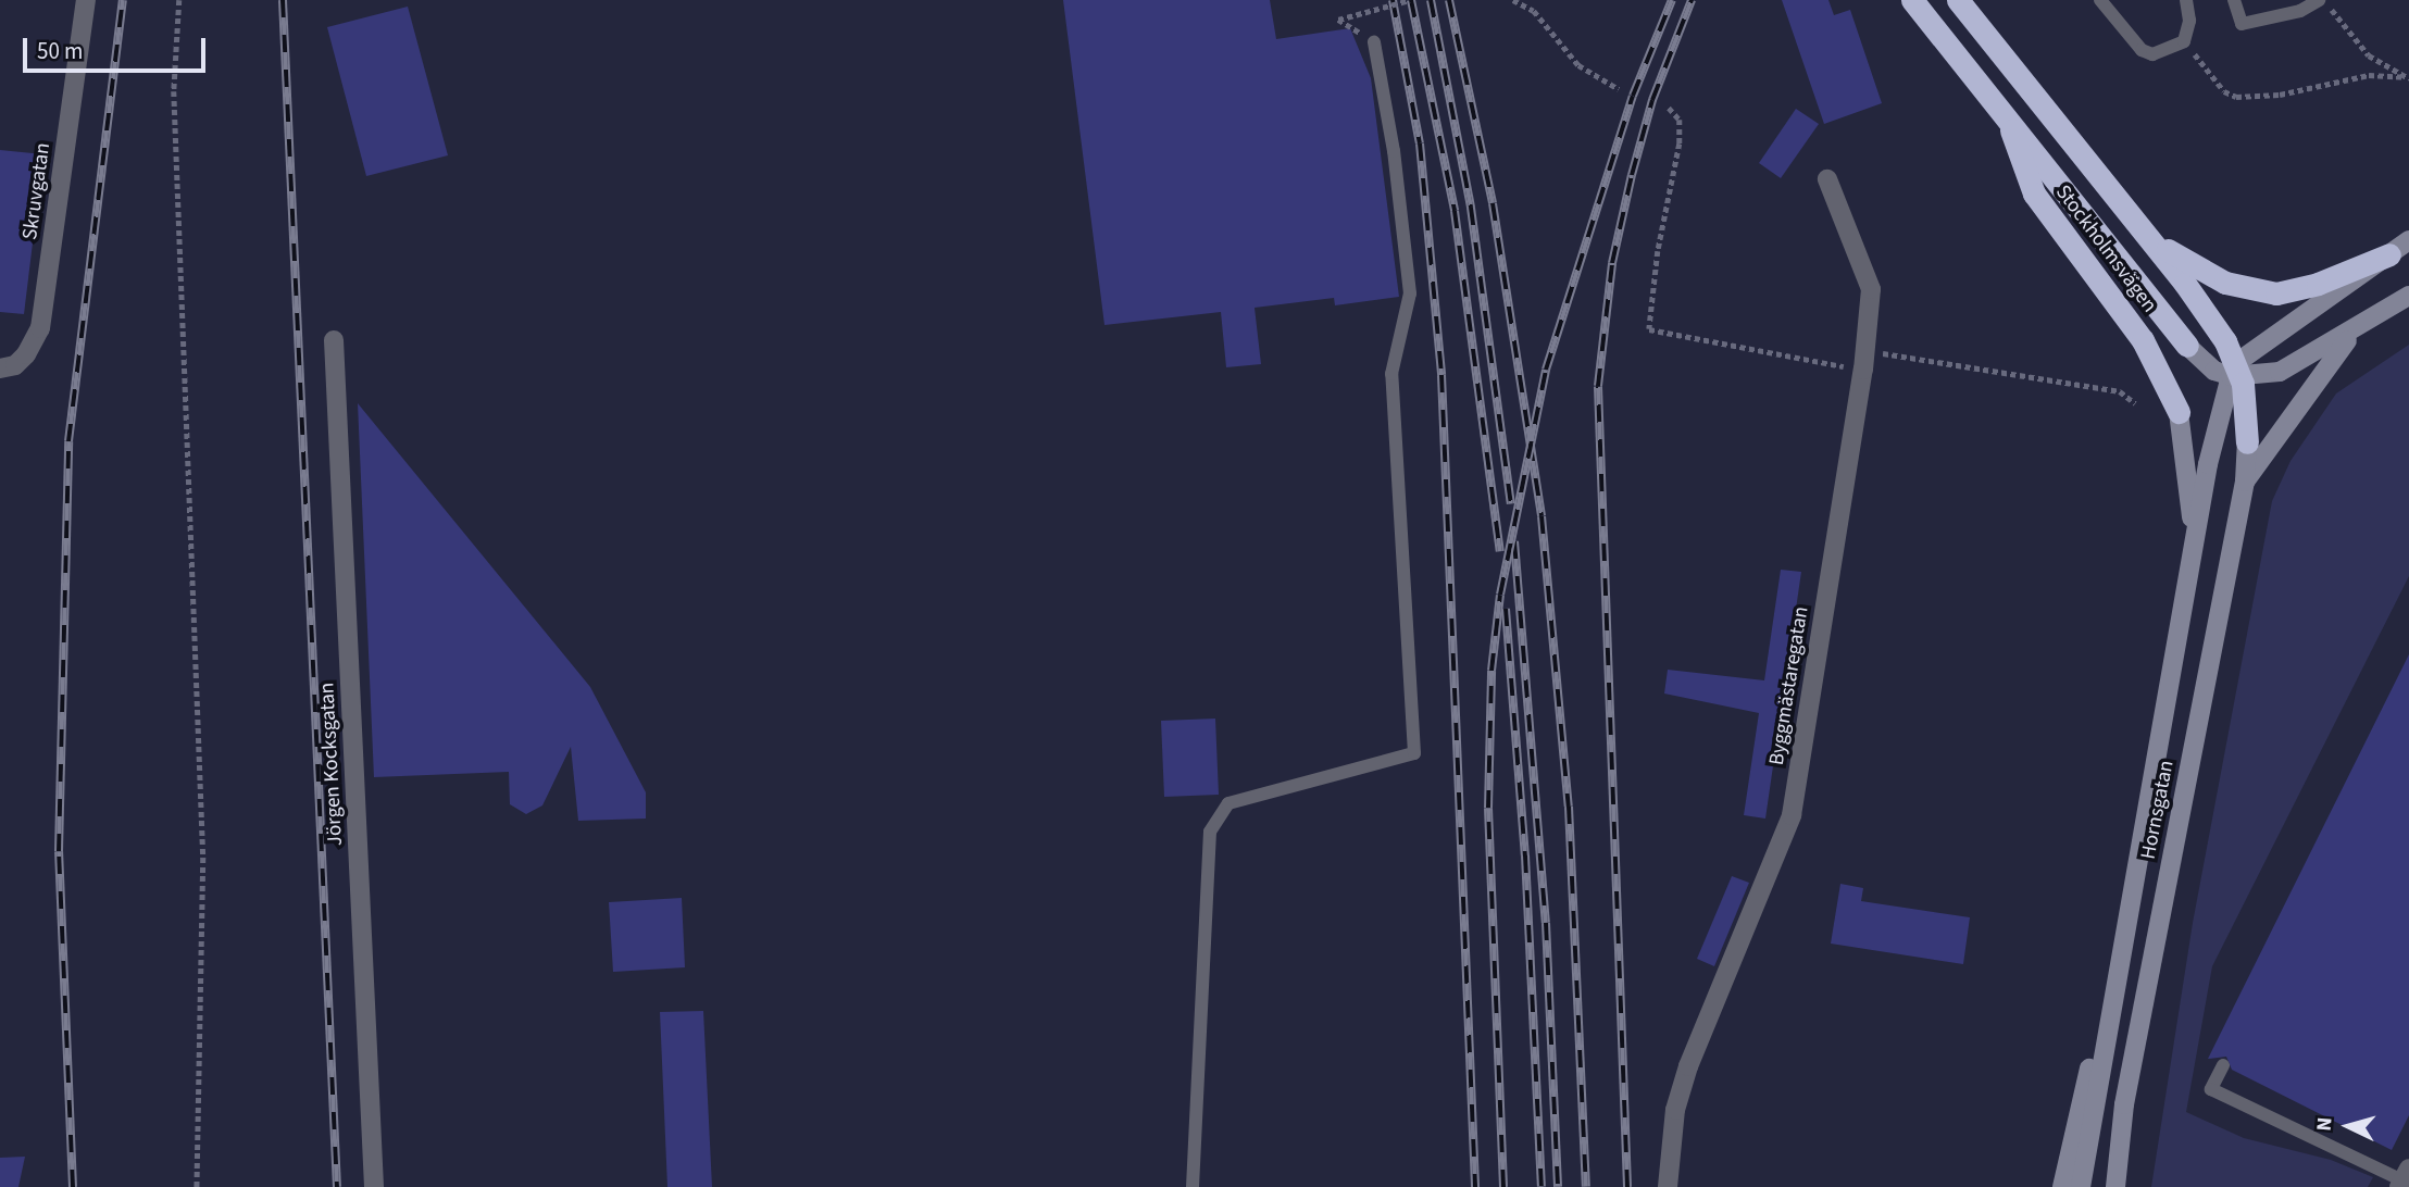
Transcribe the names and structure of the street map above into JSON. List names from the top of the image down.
{
  "streets": {
    "highway": ["Stockholmsvägen"],
    "main road": ["Hornsgatan"],
    "street": ["Skruvgatan", "Byggmästaregatan", "Jörgen Kocksgatan"]
  },
  "crossings": [
    ["Stockholmsvägen", "Hornsgatan"]
  ],
  "scale_bar": "50 m",
  "north": "left"
}
